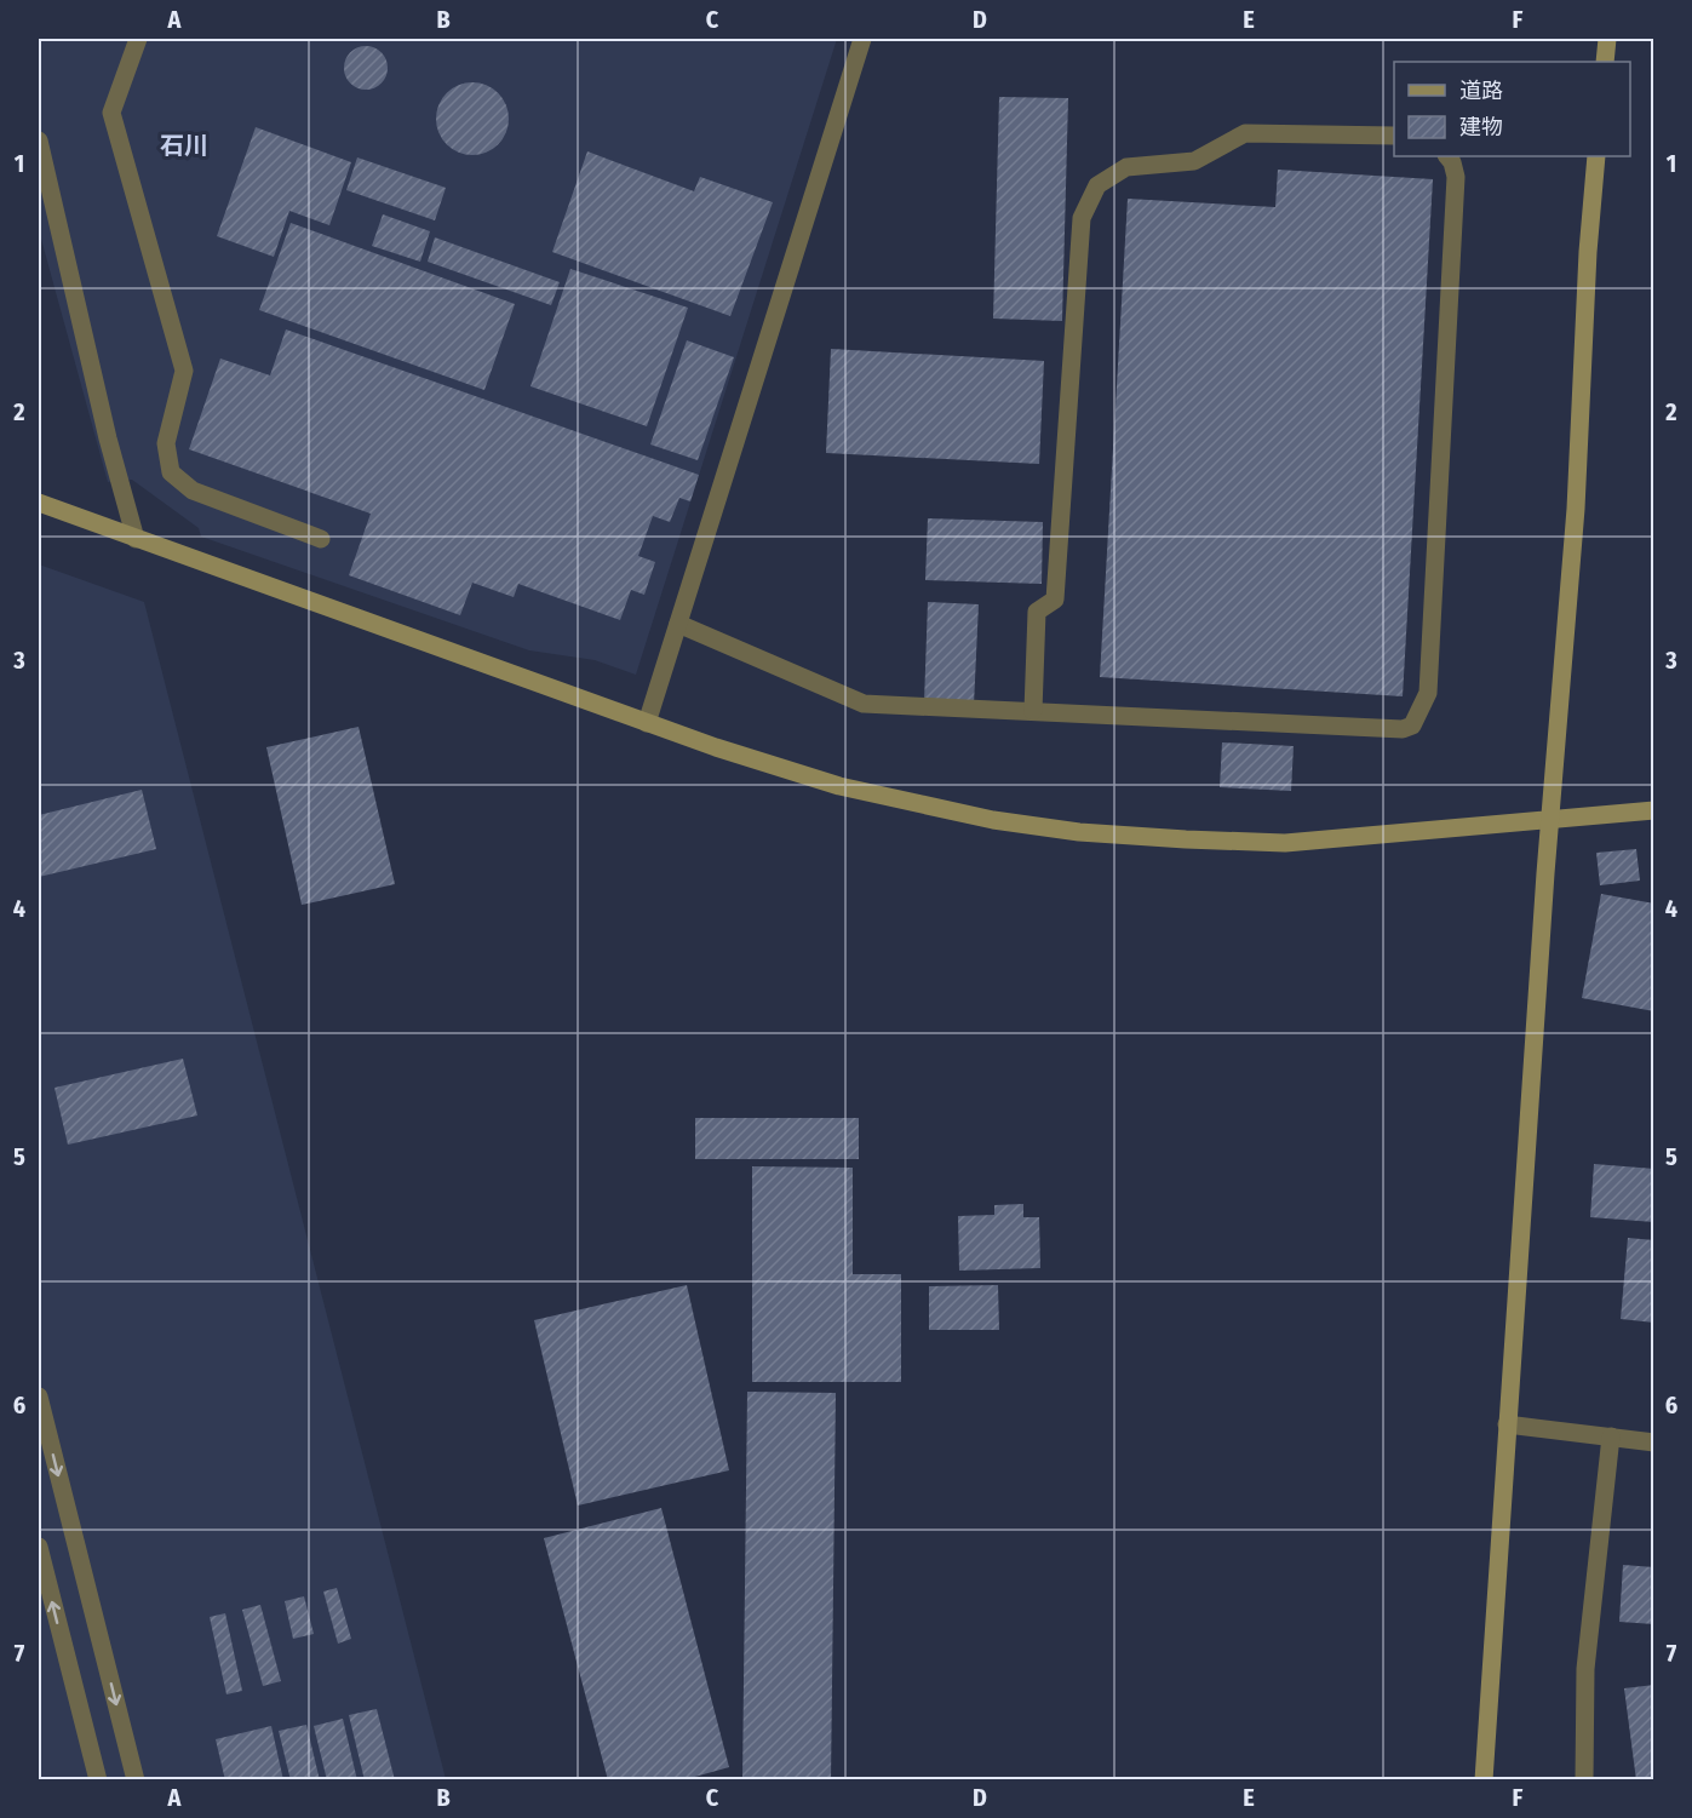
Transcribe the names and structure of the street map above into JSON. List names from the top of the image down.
{
  "districts": ["石川"],
  "legend": ["道路", "建物"],
  "grid": {
    "columns": [
      "A",
      "B",
      "C",
      "D",
      "E",
      "F"
    ],
    "rows": [
      "1",
      "2",
      "3",
      "4",
      "5",
      "6",
      "7"
    ]
  }
}
